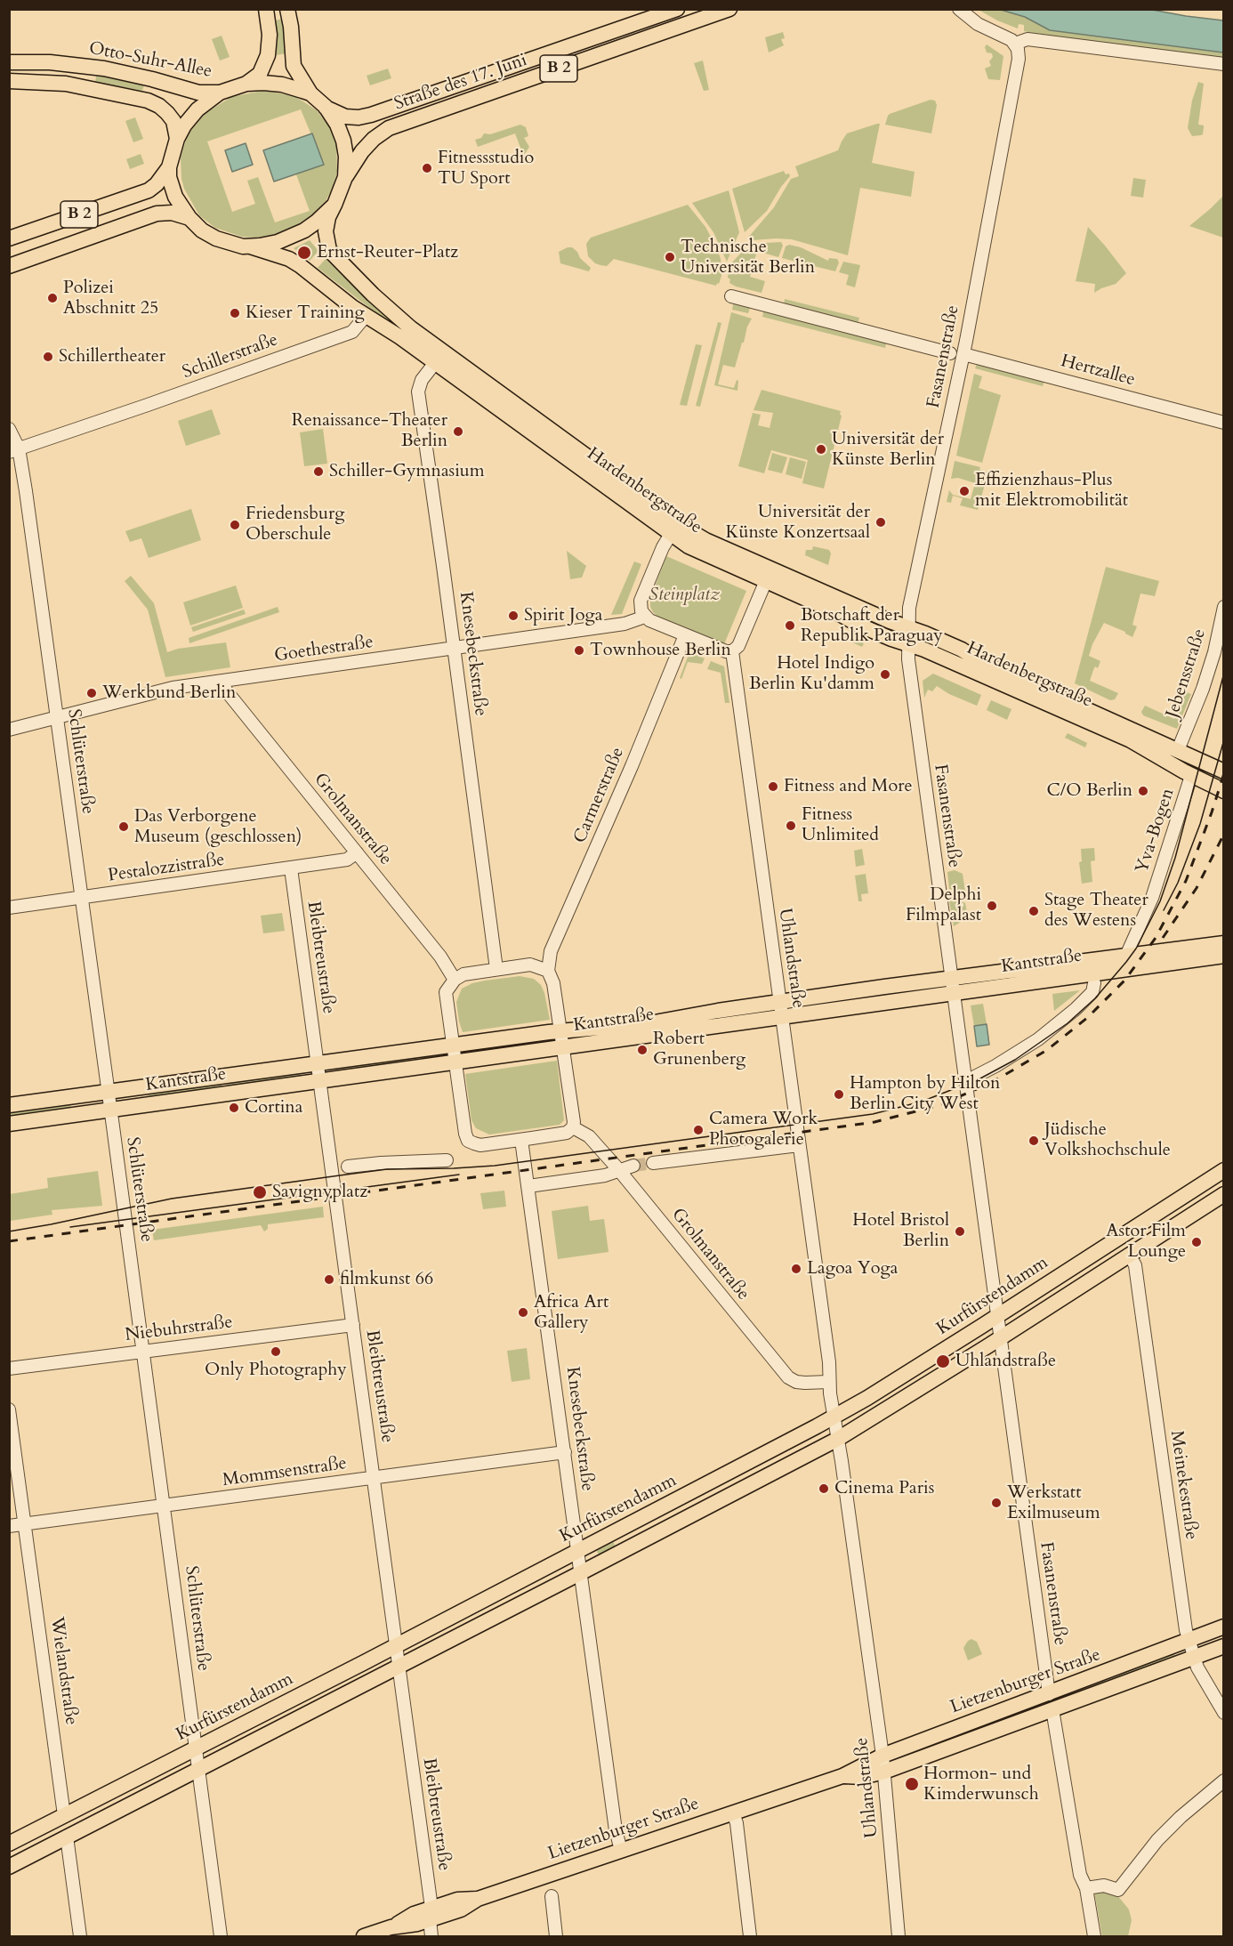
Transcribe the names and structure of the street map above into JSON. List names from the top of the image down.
{
  "streets": {
    "main road": [
      "Otto-Suhr-Allee",
      "B 2",
      "Straße des 17. Juni",
      "Hardenbergstraße",
      "Kantstraße",
      "Kurfürstendamm",
      "Wielandstraße",
      "Lietzenburger Straße"
    ],
    "street": [
      "Schillerstraße",
      "Fasanenstraße",
      "Hertzallee",
      "Goethestraße",
      "Knesebeckstraße",
      "Jebensstraße",
      "Schlüterstraße",
      "Carmerstraße",
      "Grolmanstraße",
      "Yva-Bogen",
      "Pestalozzistraße",
      "Bleibtreustraße",
      "Uhlandstraße",
      "Niebuhrstraße",
      "Mommsenstraße",
      "Meinekestraße"
    ]
  },
  "crossings": [
    ["Otto-Suhr-Allee", "B 2"],
    ["Otto-Suhr-Allee", "Straße des 17. Juni"],
    ["Otto-Suhr-Allee", "Hardenbergstraße"],
    ["B 2", "Straße des 17. Juni"],
    ["B 2", "Hardenbergstraße"],
    ["Straße des 17. Juni", "Hardenbergstraße"],
    ["Schillerstraße", "Hardenbergstraße"],
    ["Schillerstraße", "Schlüterstraße"],
    ["Fasanenstraße", "Hertzallee"],
    ["Fasanenstraße", "Hardenbergstraße"],
    ["Fasanenstraße", "Kantstraße"],
    ["Fasanenstraße", "Kurfürstendamm"],
    ["Fasanenstraße", "Lietzenburger Straße"],
    ["Hardenbergstraße", "Knesebeckstraße"],
    ["Hardenbergstraße", "Jebensstraße"],
    ["Hardenbergstraße", "Yva-Bogen"],
    ["Goethestraße", "Knesebeckstraße"],
    ["Goethestraße", "Schlüterstraße"],
    ["Goethestraße", "Grolmanstraße"],
    ["Knesebeckstraße", "Kurfürstendamm"],
    ["Knesebeckstraße", "Mommsenstraße"],
    ["Knesebeckstraße", "Lietzenburger Straße"],
    ["Schlüterstraße", "Pestalozzistraße"],
    ["Schlüterstraße", "Kantstraße"],
    ["Schlüterstraße", "Kurfürstendamm"],
    ["Schlüterstraße", "Niebuhrstraße"],
    ["Schlüterstraße", "Mommsenstraße"],
    ["Grolmanstraße", "Pestalozzistraße"],
    ["Grolmanstraße", "Uhlandstraße"],
    ["Yva-Bogen", "Kantstraße"],
    ["Pestalozzistraße", "Bleibtreustraße"],
    ["Bleibtreustraße", "Kantstraße"],
    ["Bleibtreustraße", "Kurfürstendamm"],
    ["Bleibtreustraße", "Niebuhrstraße"],
    ["Bleibtreustraße", "Mommsenstraße"],
    ["Bleibtreustraße", "Lietzenburger Straße"],
    ["Uhlandstraße", "Kantstraße"],
    ["Uhlandstraße", "Kurfürstendamm"],
    ["Uhlandstraße", "Lietzenburger Straße"],
    ["Kurfürstendamm", "Wielandstraße"],
    ["Mommsenstraße", "Wielandstraße"],
    ["Meinekestraße", "Lietzenburger Straße"]
  ],
  "parks": ["Steinplatz"],
  "places": [
    "Fitnessstudio TU Sport",
    "Ernst-Reuter-Platz",
    "Technische Universität Berlin",
    "Polizei Abschnitt 25",
    "Kieser Training",
    "Schillertheater",
    "Renaissance-Theater Berlin",
    "Universität der Künste Berlin",
    "Schiller-Gymnasium",
    "Effizienzhaus-Plus mit Elektromobilität",
    "Universität der Künste Konzertsaal",
    "Friedensburg Oberschule",
    "Spirit Joga",
    "Botschaft der Republik Paraguay",
    "Townhouse Berlin",
    "Hotel Indigo Berlin Ku'damm",
    "Werkbund Berlin",
    "Fitness and More",
    "C/O Berlin",
    "Fitness Unlimited",
    "Das Verborgene Museum (geschlossen)",
    "Delphi Filmpalast",
    "Stage Theater des Westens",
    "Robert Grunenberg",
    "Hampton by Hilton Berlin City West",
    "Cortina",
    "Camera Work Photogalerie",
    "Jüdische Volkshochschule",
    "Savignyplatz",
    "Hotel Bristol Berlin",
    "Astor Film Lounge",
    "Lagoa Yoga",
    "filmkunst 66",
    "Africa Art Gallery",
    "Only Photography",
    "Uhlandstraße",
    "Cinema Paris",
    "Werkstatt Exilmuseum",
    "Hormon- und Kimderwunsch"
  ]
}
